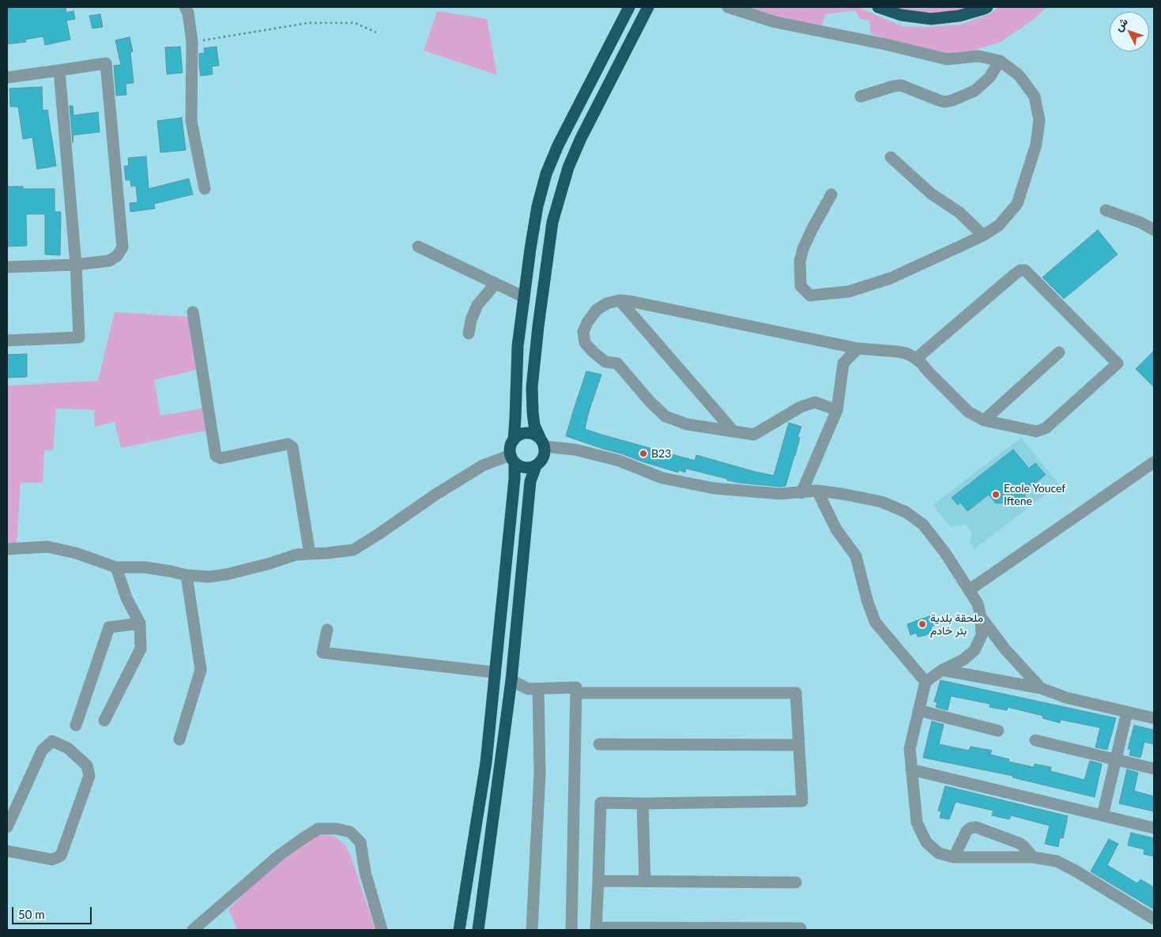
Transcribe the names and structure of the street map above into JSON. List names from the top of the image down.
{
  "places": ["B23", "Ecole Youcef Iftene", "ملحقة بلدية بئر خادم"],
  "scale_bar": "50 m",
  "north": "top left"
}
